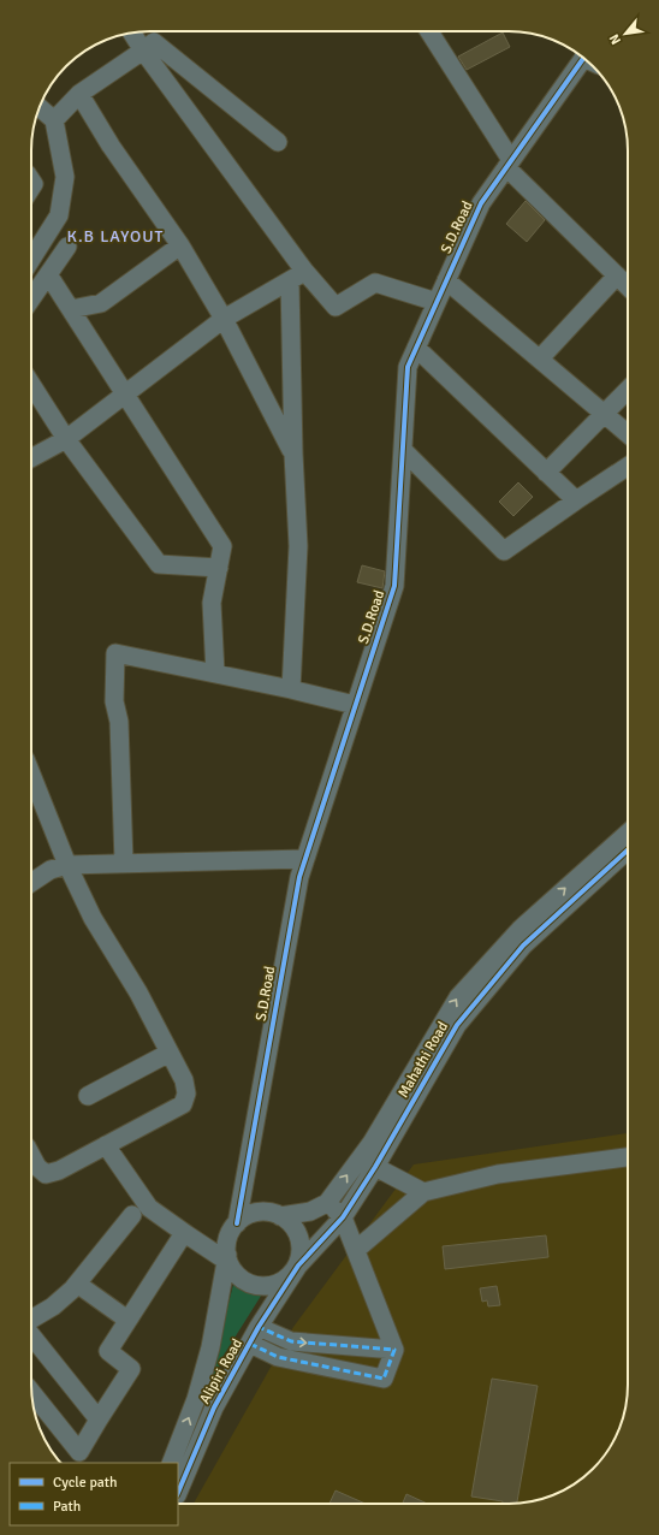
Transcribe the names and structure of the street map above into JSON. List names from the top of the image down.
{
  "streets": {
    "street": ["S.D.Road", "Mahathi Road", "Alipiri Road"]
  },
  "crossings": [
    ["S.D.Road", "Mahathi Road"],
    ["S.D.Road", "Alipiri Road"],
    ["Mahathi Road", "Alipiri Road"]
  ],
  "districts": ["K.B LAYOUT"],
  "legend": ["Cycle path", "Path"],
  "north": "bottom left"
}
